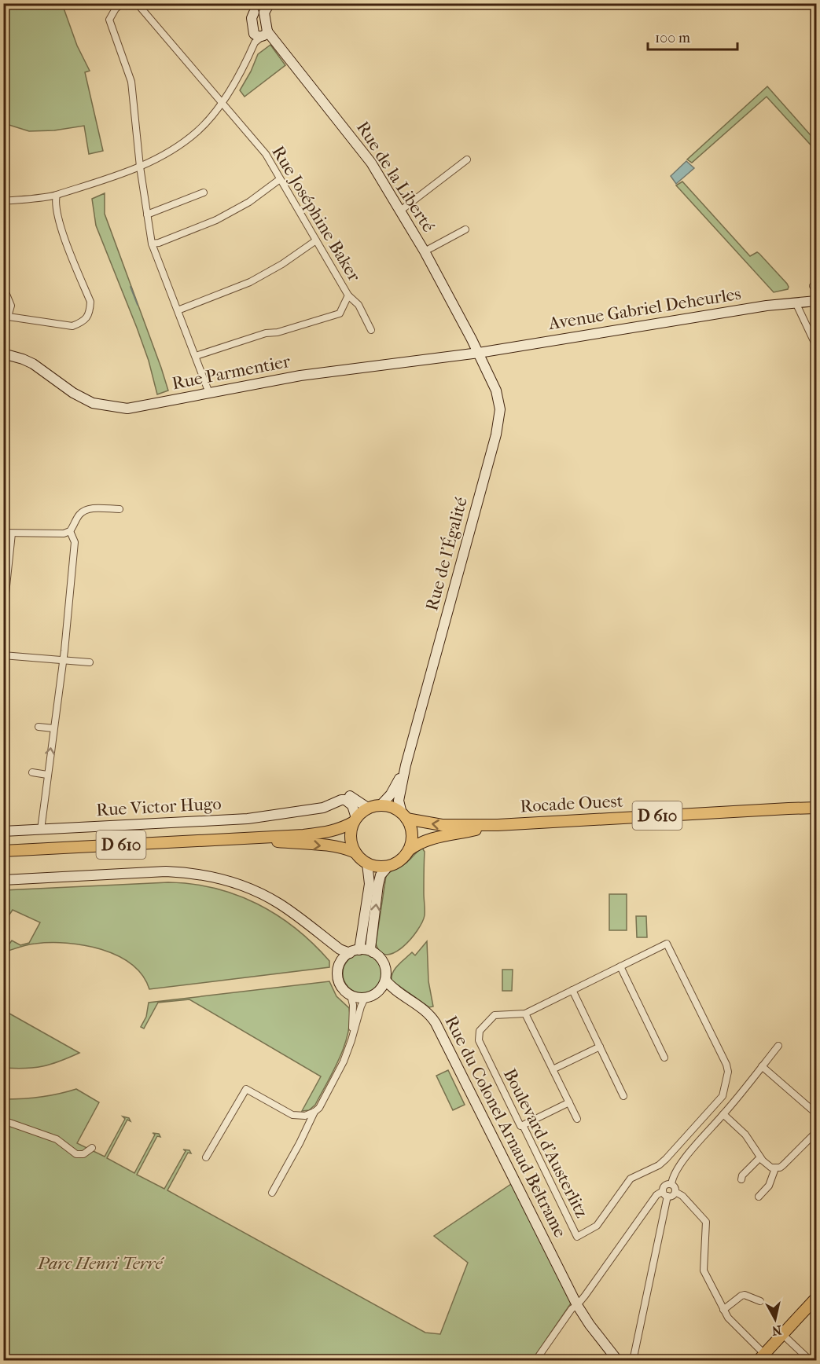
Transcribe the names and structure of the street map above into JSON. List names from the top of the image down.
{
  "streets": {
    "main road": ["Rocade Ouest", "D 610"],
    "street": [
      "Rue de la Liberté",
      "Rue Joséphine Baker",
      "Avenue Gabriel Deheurles",
      "Rue Parmentier",
      "Rue de l'Égalité",
      "Rue Victor Hugo",
      "Rue du Colonel Arnaud Beltrame",
      "Boulevard d'Austerlitz"
    ]
  },
  "crossings": [
    ["Rue de la Liberté", "Avenue Gabriel Deheurles"],
    ["Rue de la Liberté", "Rue Parmentier"],
    ["Rue de la Liberté", "Rue de l'Égalité"],
    ["Avenue Gabriel Deheurles", "Rue Parmentier"],
    ["Avenue Gabriel Deheurles", "Rue de l'Égalité"],
    ["Rue Parmentier", "Rue de l'Égalité"],
    ["Rocade Ouest", "Rue Victor Hugo"],
    ["Rocade Ouest", "D 610"],
    ["Rue Victor Hugo", "D 610"]
  ],
  "parks": ["Parc Henri Terré"],
  "scale_bar": "100 m",
  "north": "bottom"
}
